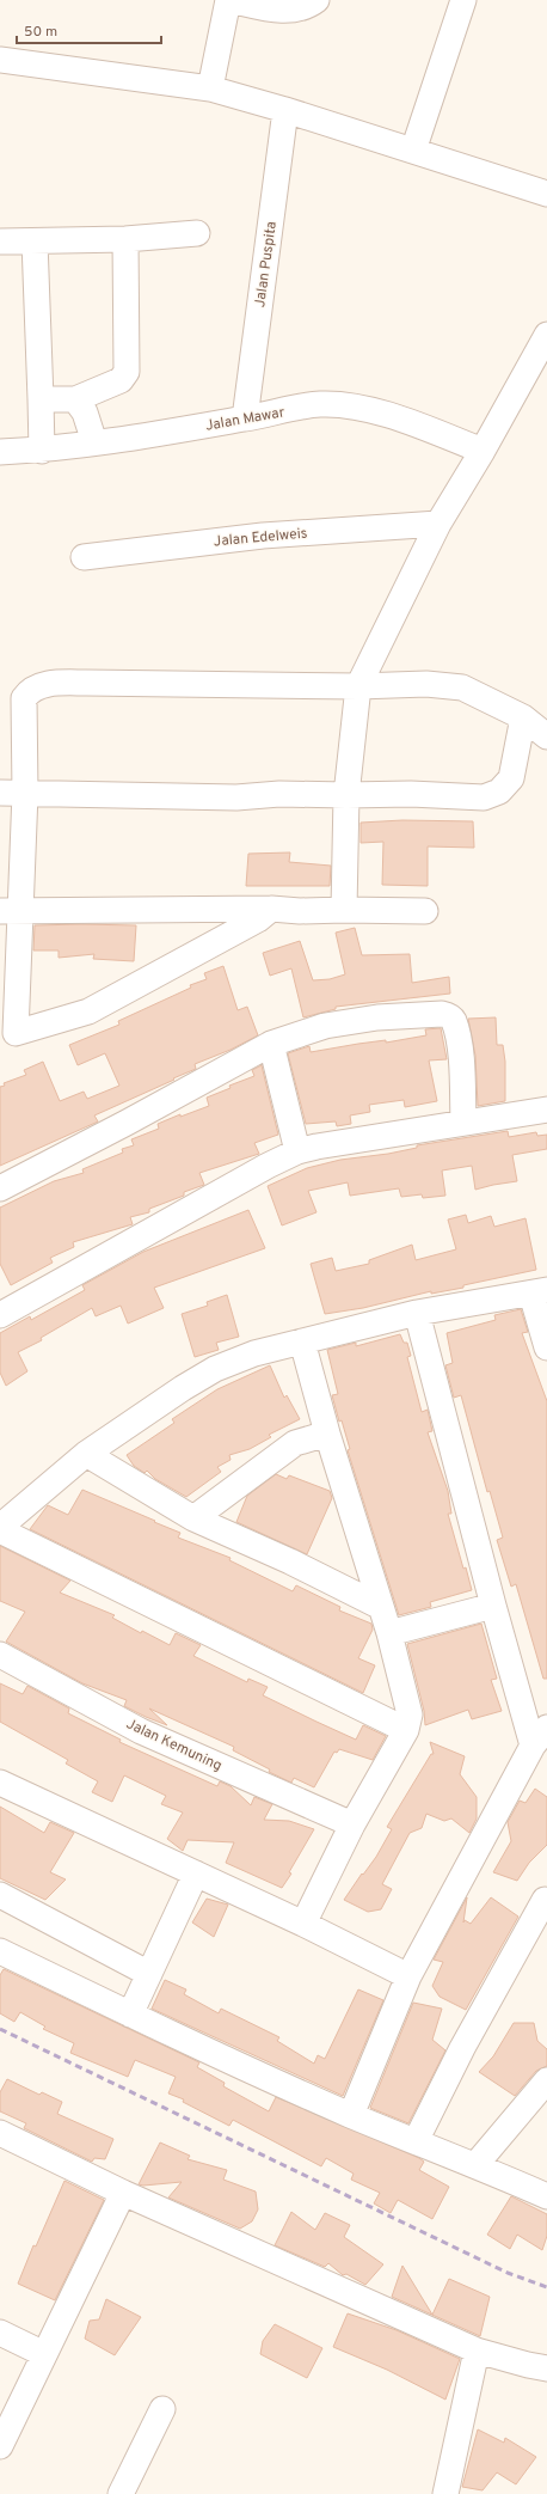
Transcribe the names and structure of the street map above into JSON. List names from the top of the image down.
{
  "streets": {
    "street": [
      "Jalan Puspita",
      "Jalan Mawar",
      "Jalan Edelweis",
      "Jalan Kemuning"
    ]
  },
  "crossings": [
    ["Jalan Puspita", "Jalan Mawar"]
  ],
  "scale_bar": "50 m"
}
